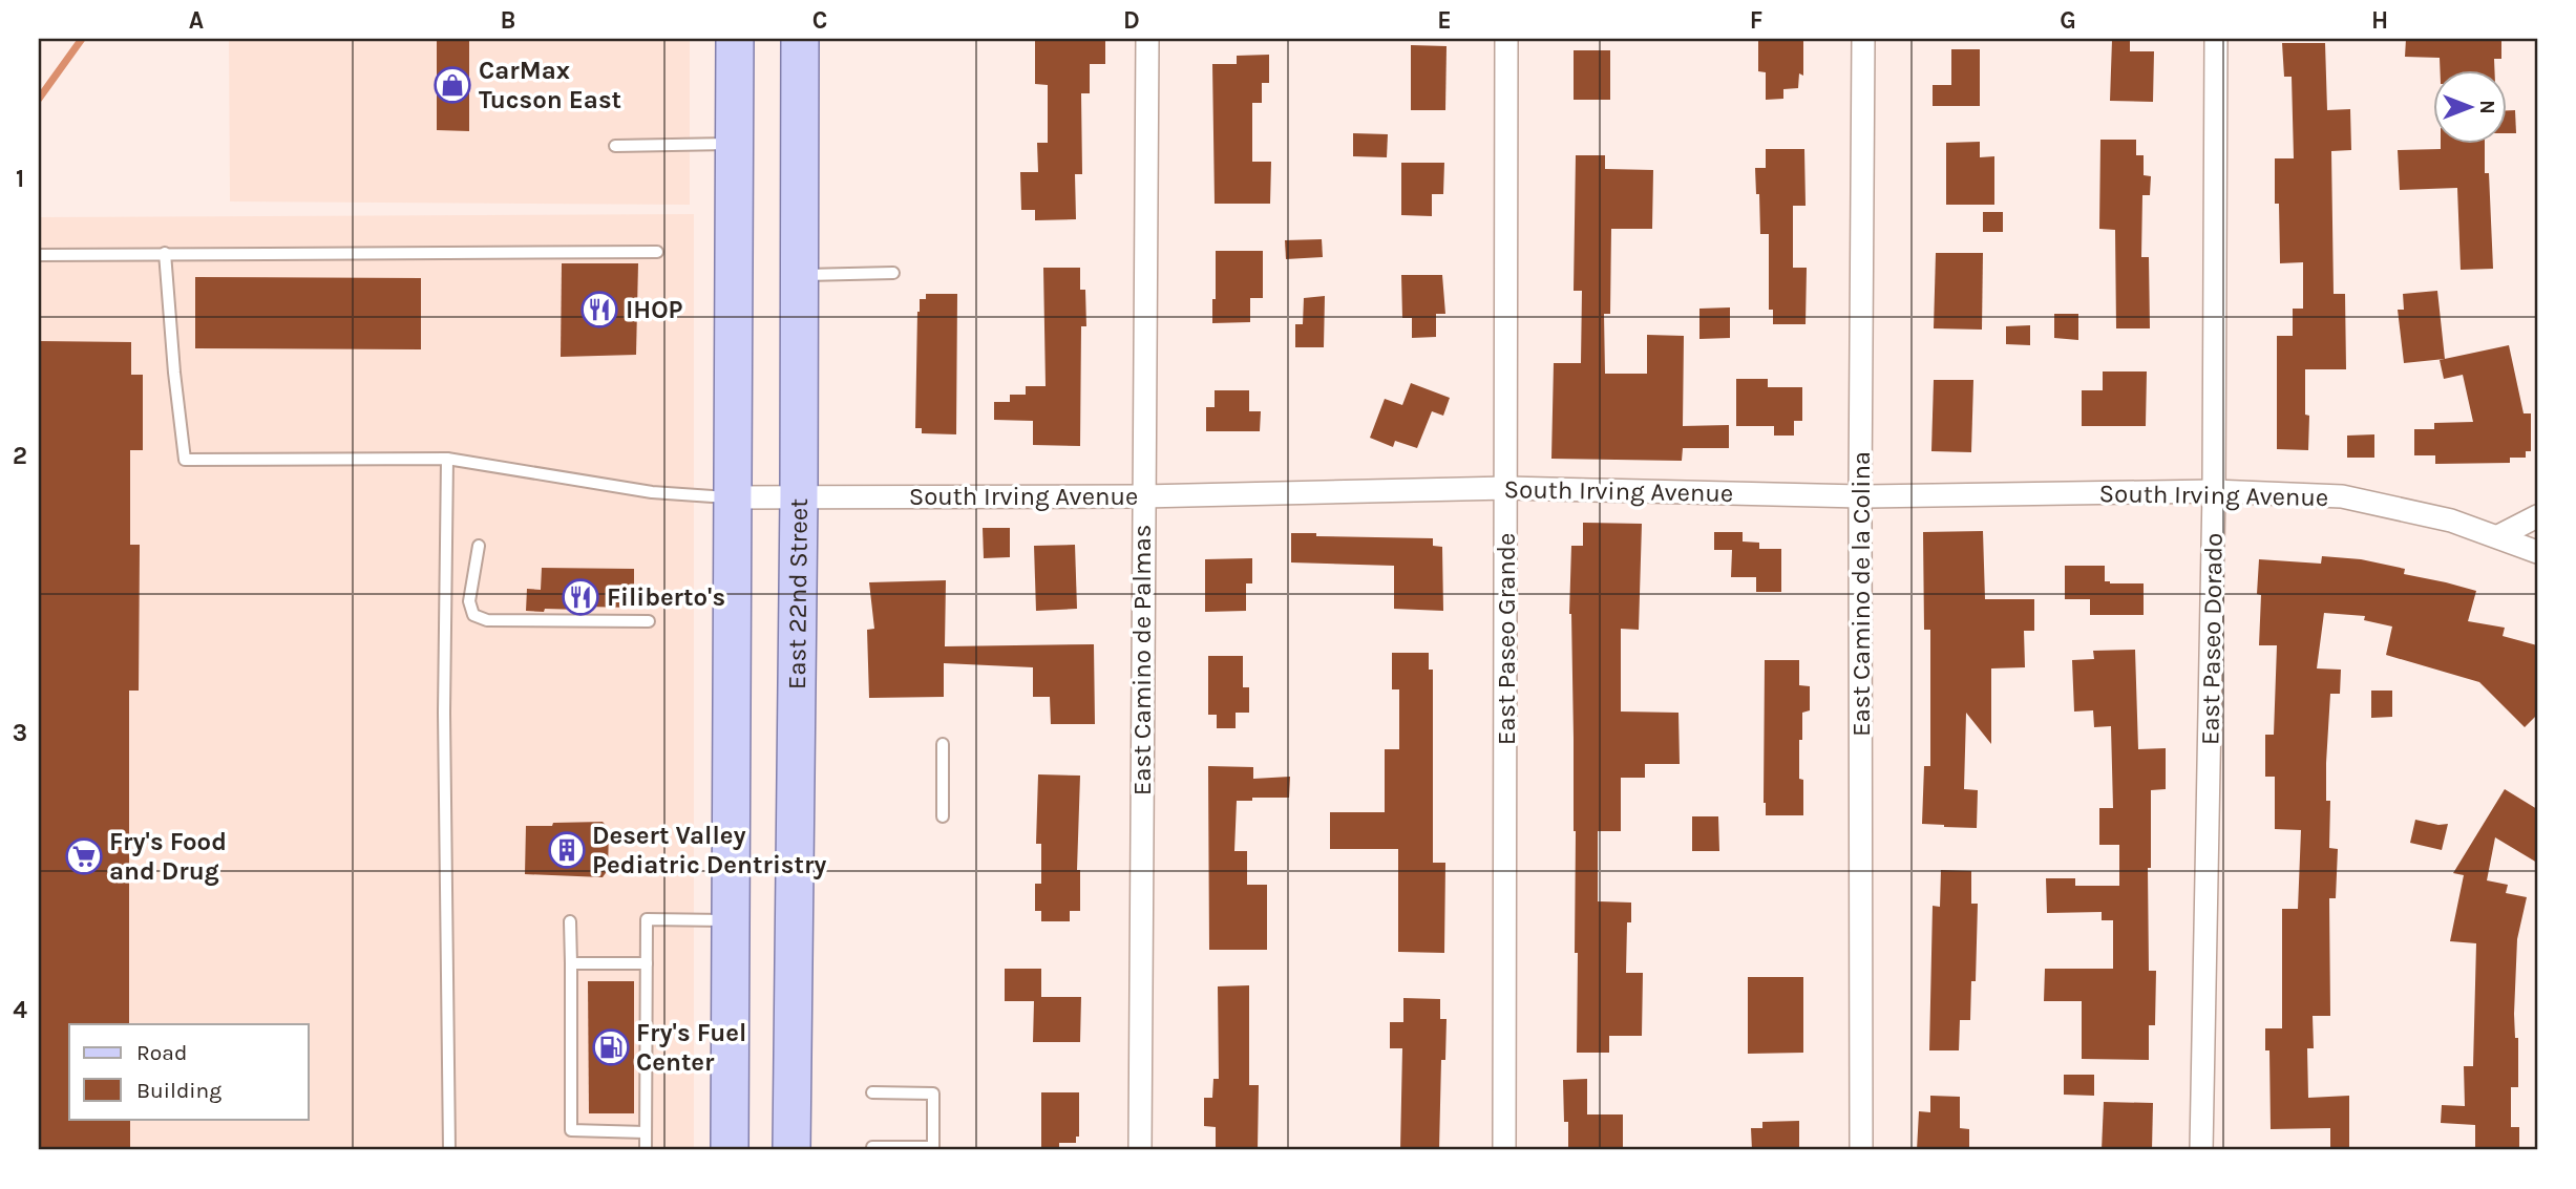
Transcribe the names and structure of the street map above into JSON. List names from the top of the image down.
{
  "streets": {
    "main road": ["East 22nd Street"],
    "street": [
      "South Irving Avenue",
      "East Camino de la Colina",
      "East Paseo Grande",
      "East Paseo Dorado",
      "East Camino de Palmas"
    ]
  },
  "crossings": [
    ["South Irving Avenue", "East Camino de la Colina"],
    ["South Irving Avenue", "East 22nd Street"],
    ["South Irving Avenue", "East Paseo Grande"],
    ["South Irving Avenue", "East Paseo Dorado"],
    ["South Irving Avenue", "East Camino de Palmas"]
  ],
  "places": {
    "shop": ["CarMax Tucson East"],
    "restaurant": ["IHOP", "Filiberto's"],
    "building": ["Desert Valley Pediatric Dentristry"],
    "supermarket": ["Fry's Food and Drug"],
    "fuel station": ["Fry's Fuel Center"]
  },
  "legend": ["Road", "Building"],
  "north": "right",
  "grid": {
    "columns": [
      "A",
      "B",
      "C",
      "D",
      "E",
      "F",
      "G",
      "H"
    ],
    "rows": [
      "1",
      "2",
      "3",
      "4"
    ]
  }
}
